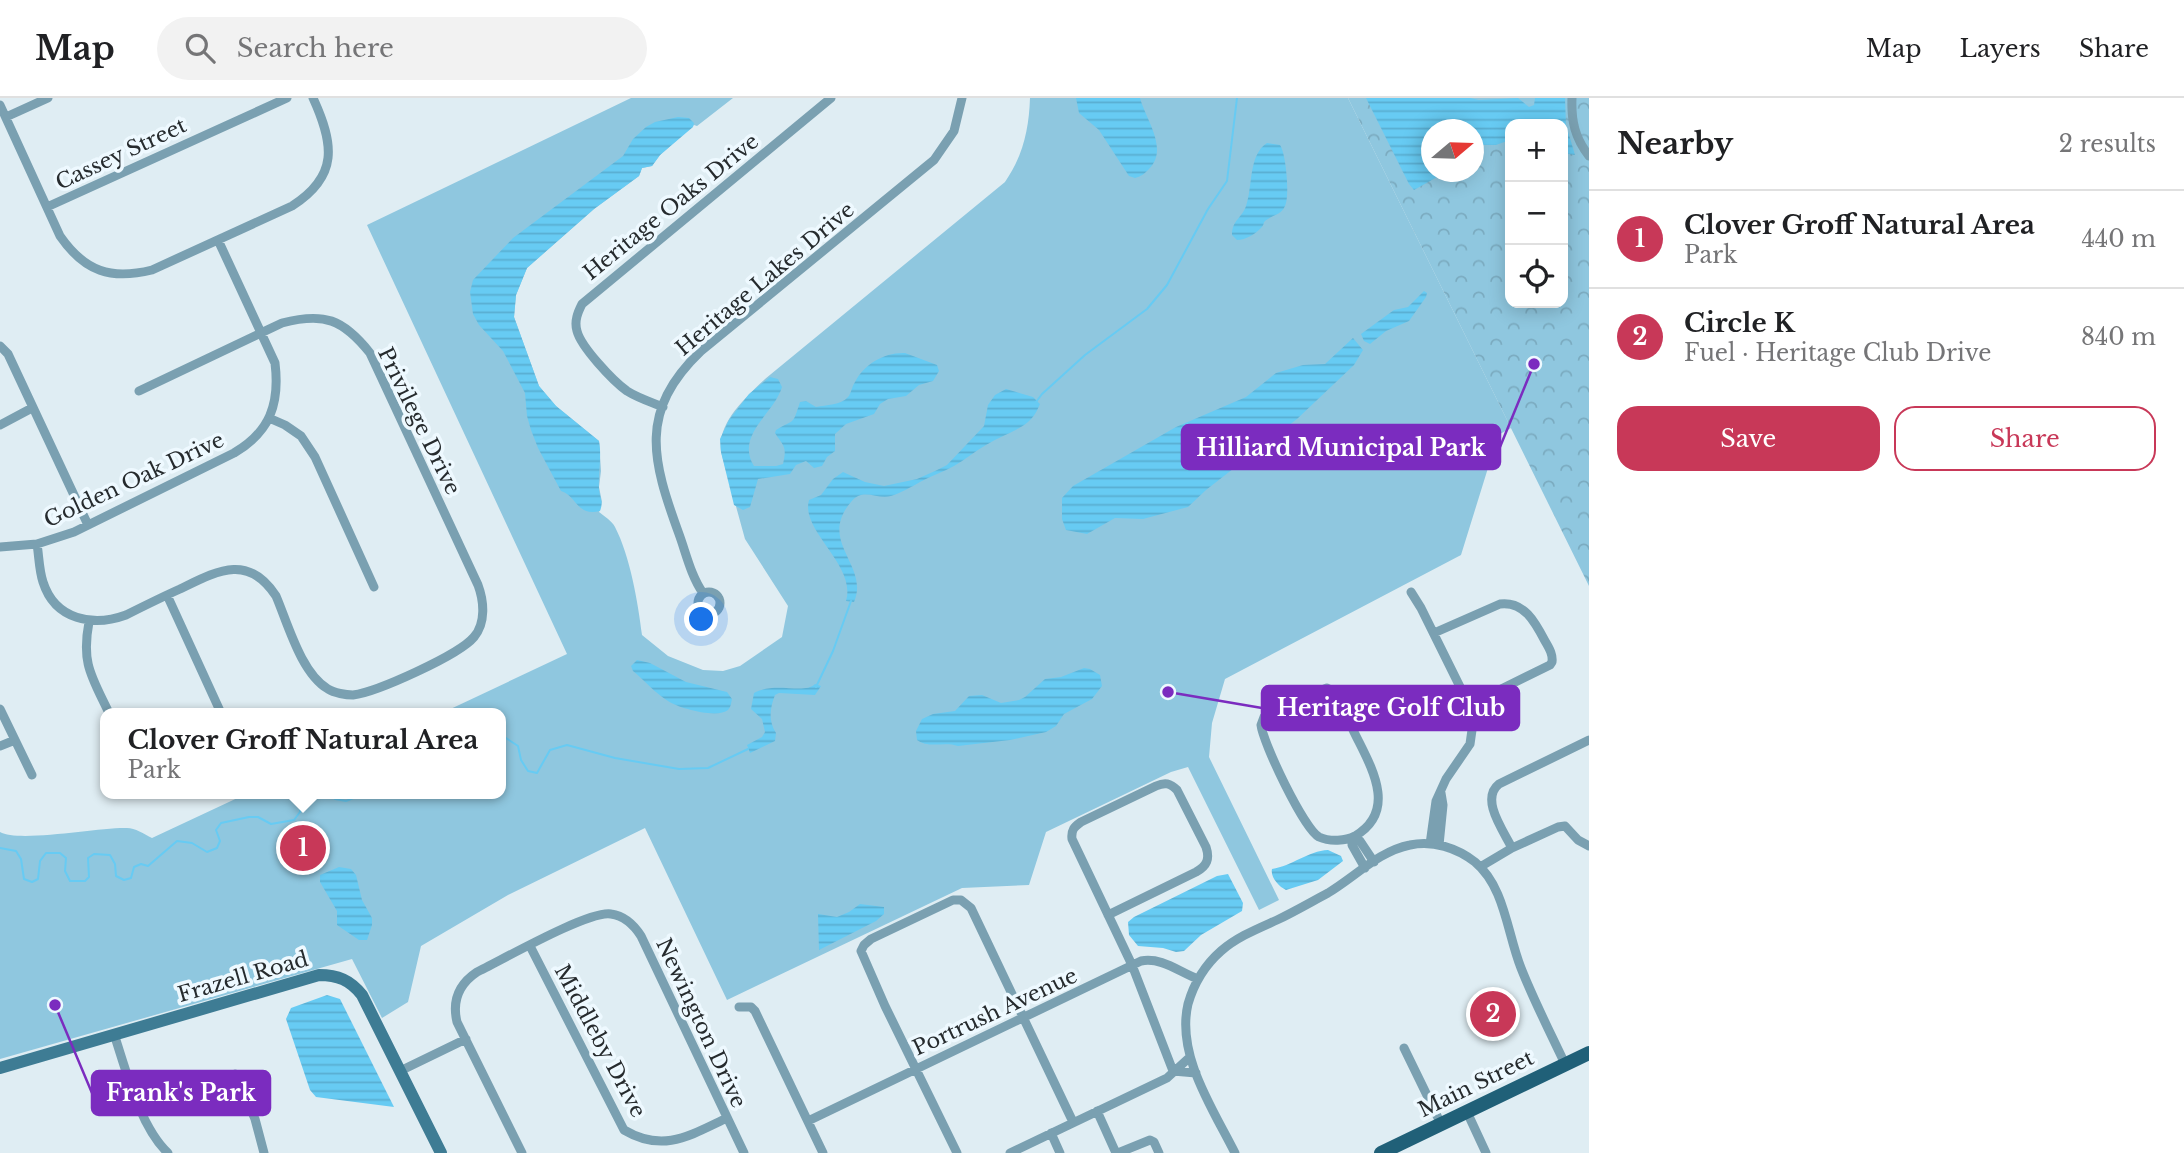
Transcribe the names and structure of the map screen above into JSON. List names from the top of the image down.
{
  "streets": {
    "main road": ["Main Street"],
    "street": [
      "Cassey Street",
      "Heritage Oaks Drive",
      "Heritage Lakes Drive",
      "Privilege Drive",
      "Golden Oak Drive",
      "Frazell Road",
      "Portrush Avenue",
      "Newington Drive",
      "Middleby Drive"
    ]
  },
  "crossings": [
    ["Heritage Oaks Drive", "Heritage Lakes Drive"],
    ["Newington Drive", "Middleby Drive"]
  ],
  "places": ["Hilliard Municipal Park", "Heritage Golf Club", "Frank's Park"],
  "north": "right",
  "page": {
    "header": "Map",
    "search": "Search here",
    "nav": ["Map", "Layers", "Share"],
    "heading": ["Nearby", "2 results"],
    "map_buttons": ["+", "−"],
    "list": [
      {
        "mark": "1",
        "name": "Clover Groff Natural Area",
        "note": "Park",
        "value": "440 m"
      },
      {
        "mark": "2",
        "name": "Circle K",
        "note": "Fuel · Heritage Club Drive",
        "value": "840 m"
      }
    ],
    "buttons": ["Save", "Share"],
    "popup": ["Clover Groff Natural Area", "Park"],
    "pins": ["1", "2"]
  }
}
